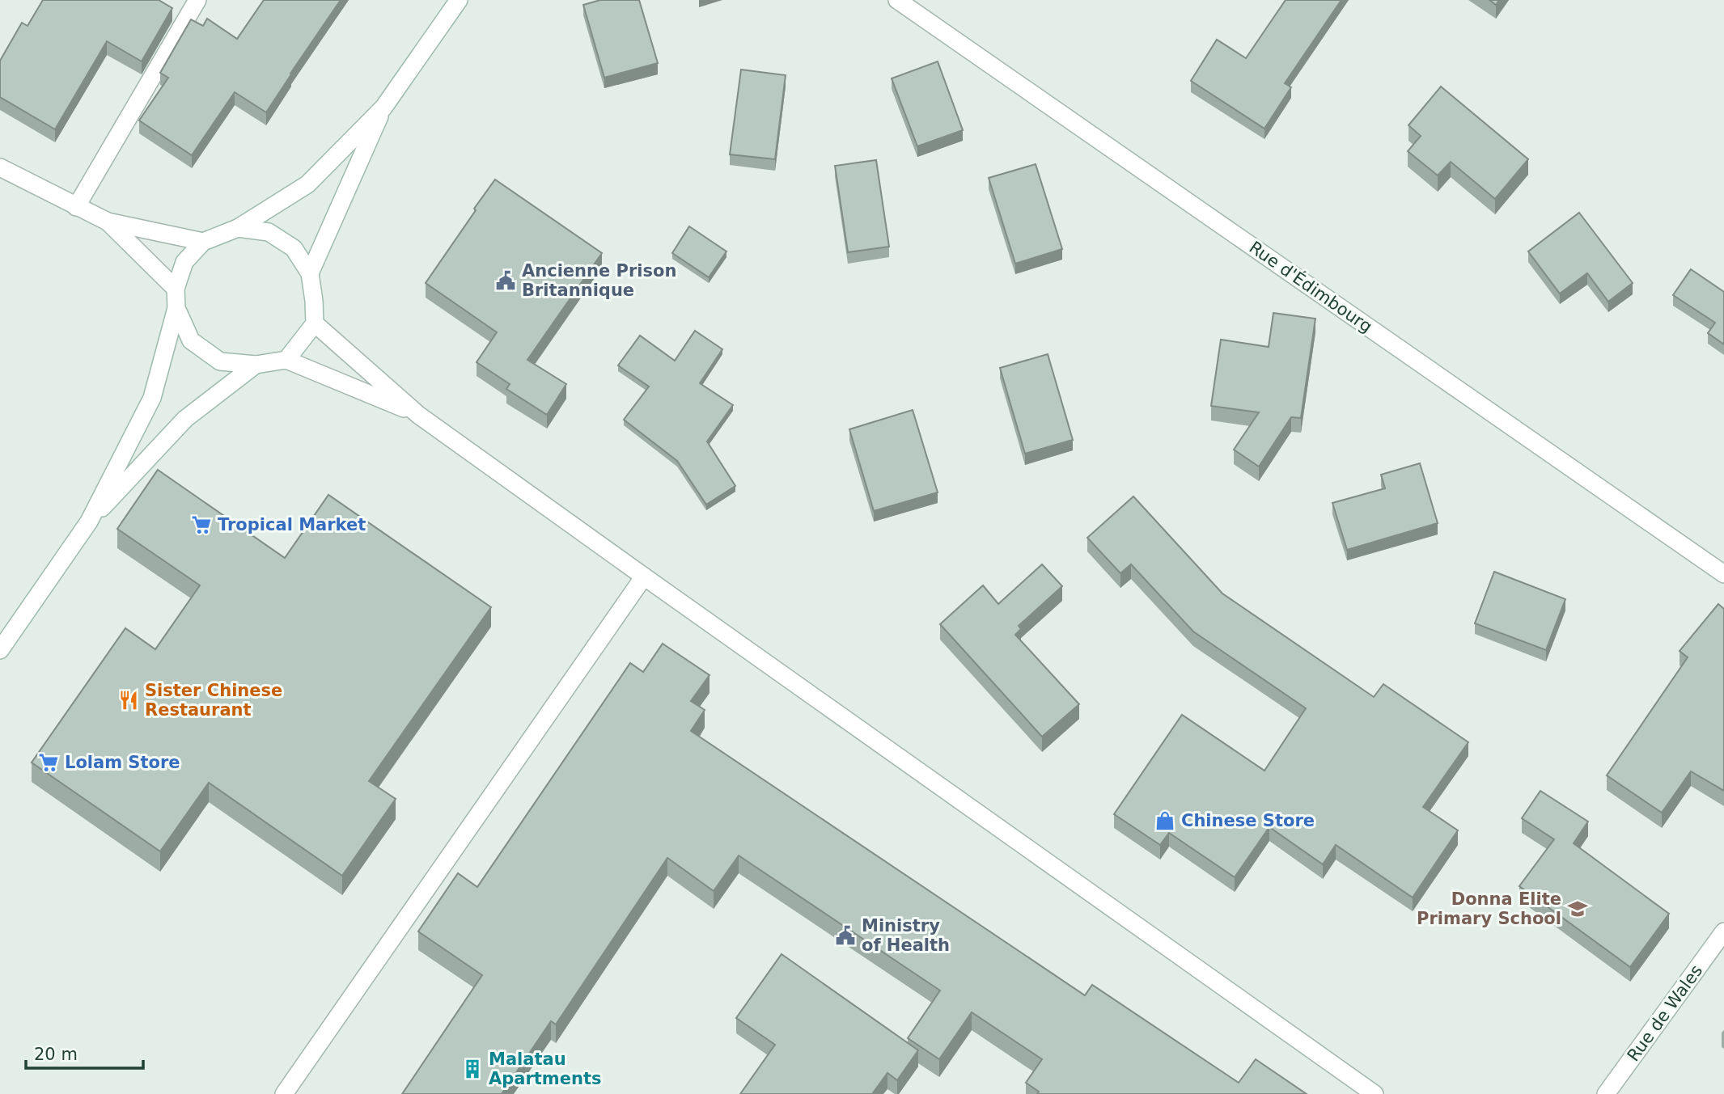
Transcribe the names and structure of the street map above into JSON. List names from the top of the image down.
{
  "streets": {
    "street": ["Rue d'Édimbourg", "Rue de Wales"]
  },
  "places": {
    "public building": ["Ancienne Prison Britannique", "Ministry of Health"],
    "supermarket": ["Tropical Market", "Lolam Store"],
    "restaurant": ["Sister Chinese Restaurant"],
    "shop": ["Chinese Store"],
    "school or university": ["Donna Elite Primary School"],
    "building": ["Malatau Apartments"]
  },
  "scale_bar": "20 m"
}
